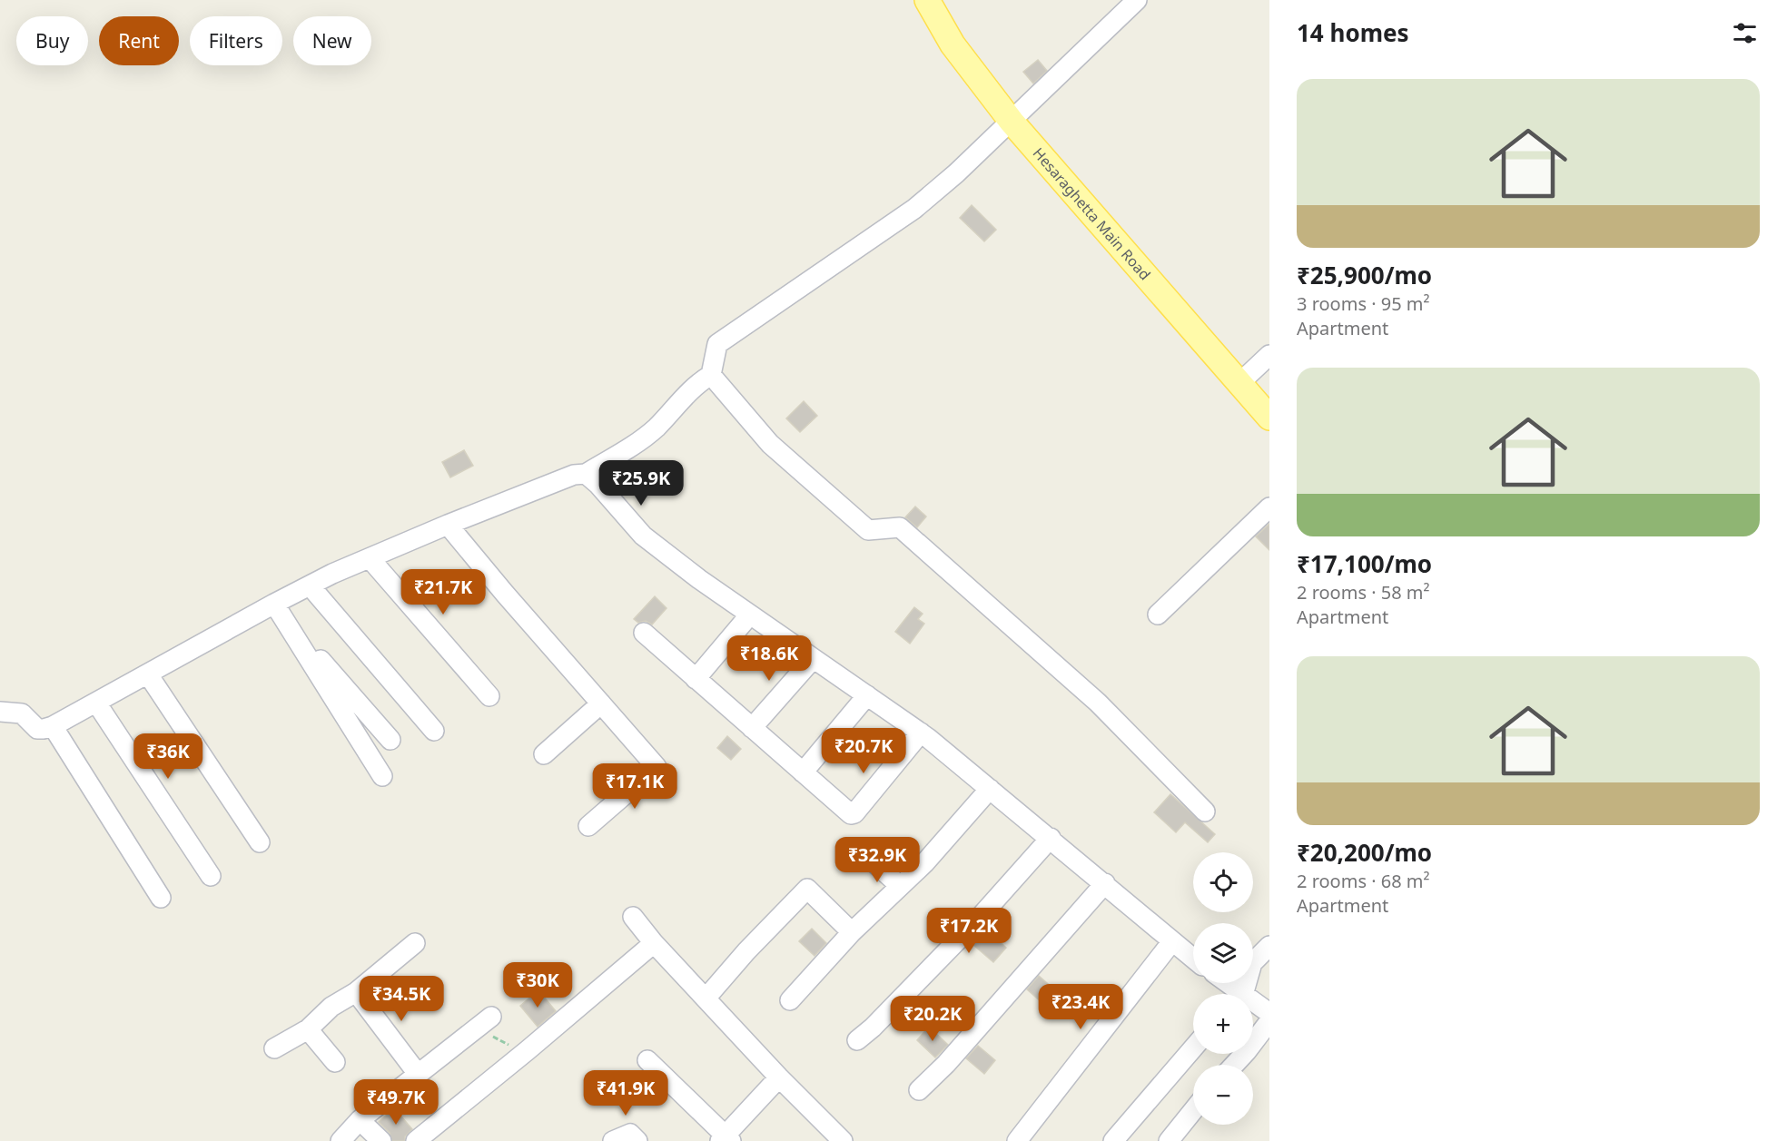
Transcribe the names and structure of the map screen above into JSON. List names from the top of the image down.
{
  "streets": {
    "main road": ["Hesaraghetta Main Road"]
  },
  "page": {
    "heading": "14 homes",
    "chip": [
      "Buy",
      "Rent",
      "Filters",
      "New"
    ],
    "list": [
      {
        "name": "₹25,900/mo",
        "note": "3 rooms · 95 m² · Apartment"
      },
      {
        "name": "₹17,100/mo",
        "note": "2 rooms · 58 m² · Apartment"
      },
      {
        "name": "₹20,200/mo",
        "note": "2 rooms · 68 m² · Apartment"
      }
    ],
    "price": [
      "₹25.9K",
      "₹21.7K",
      "₹18.6K",
      "₹20.7K",
      "₹36K",
      "₹17.1K",
      "₹32.9K",
      "₹17.2K",
      "₹30K",
      "₹34.5K",
      "₹23.4K",
      "₹20.2K",
      "₹41.9K",
      "₹49.7K"
    ],
    "map_buttons": ["+", "−"]
  }
}
